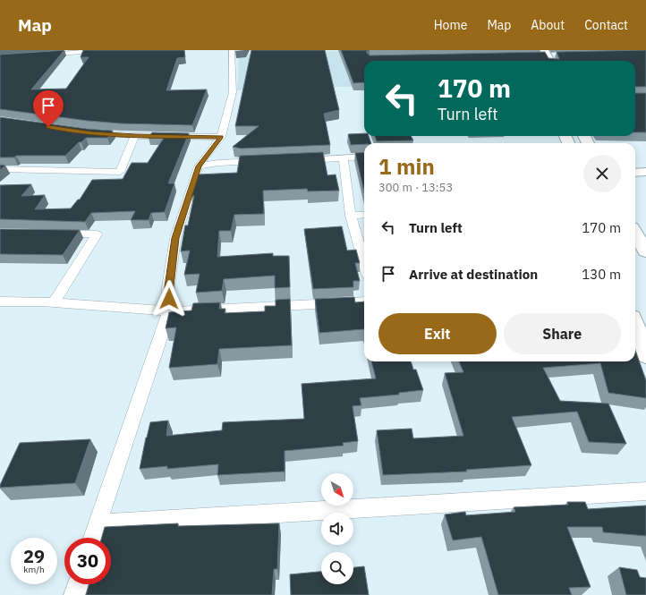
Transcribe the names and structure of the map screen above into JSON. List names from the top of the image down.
{
  "north": "bottom right",
  "page": {
    "header": "Map",
    "nav": [
      "Home",
      "Map",
      "About",
      "Contact"
    ],
    "turn": ["170 m", "Turn left"],
    "heading": ["1 min", "300 m · 13:53"],
    "list": [
      {
        "name": "Turn left",
        "value": "170 m"
      },
      {
        "name": "Arrive at destination",
        "value": "130 m"
      }
    ],
    "buttons": ["Exit", "Share"],
    "speed": "29 km/h",
    "limit": "30"
  }
}
